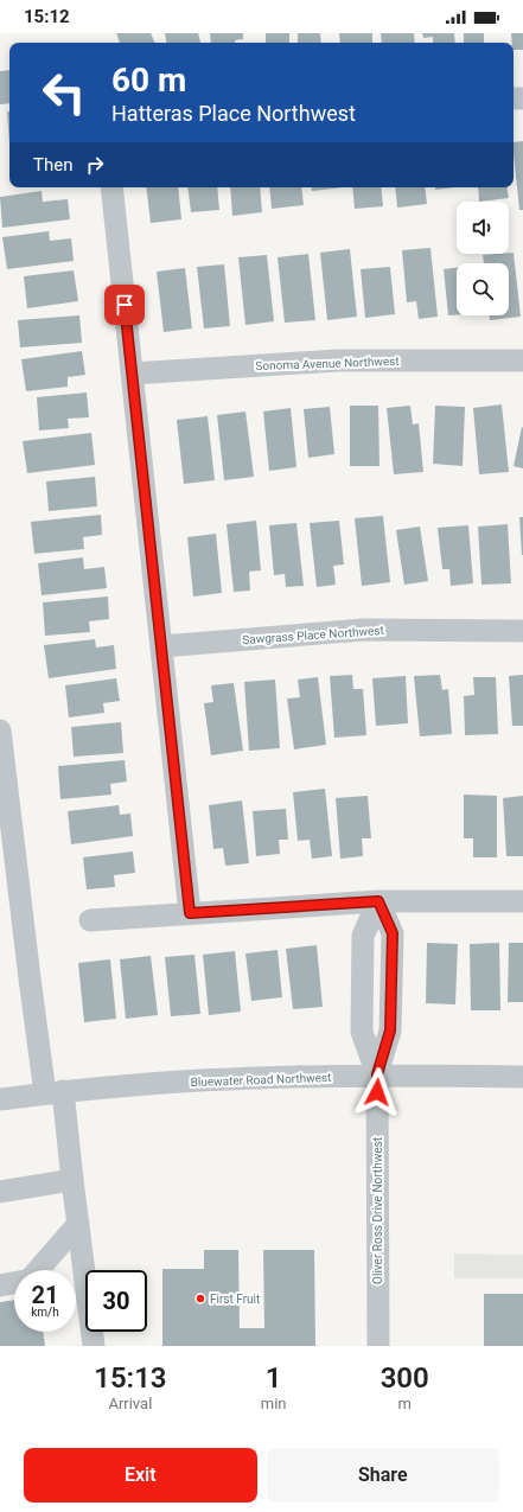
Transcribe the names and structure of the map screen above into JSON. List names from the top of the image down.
{
  "streets": {
    "street": [
      "Sonoma Avenue Northwest",
      "Sawgrass Place Northwest",
      "Bluewater Road Northwest",
      "Oliver Ross Drive Northwest"
    ]
  },
  "crossings": [
    ["Bluewater Road Northwest", "Oliver Ross Drive Northwest"]
  ],
  "places": ["First Fruit"],
  "page": {
    "status": "15:12",
    "turn": ["60 m", "Hatteras Place Northwest"],
    "then": "Then",
    "speed": "21 km/h",
    "limit": "30",
    "eta": [
      "15:13",
      "Arrival",
      "1",
      "min",
      "300",
      "m"
    ],
    "buttons": ["Exit", "Share"]
  }
}
